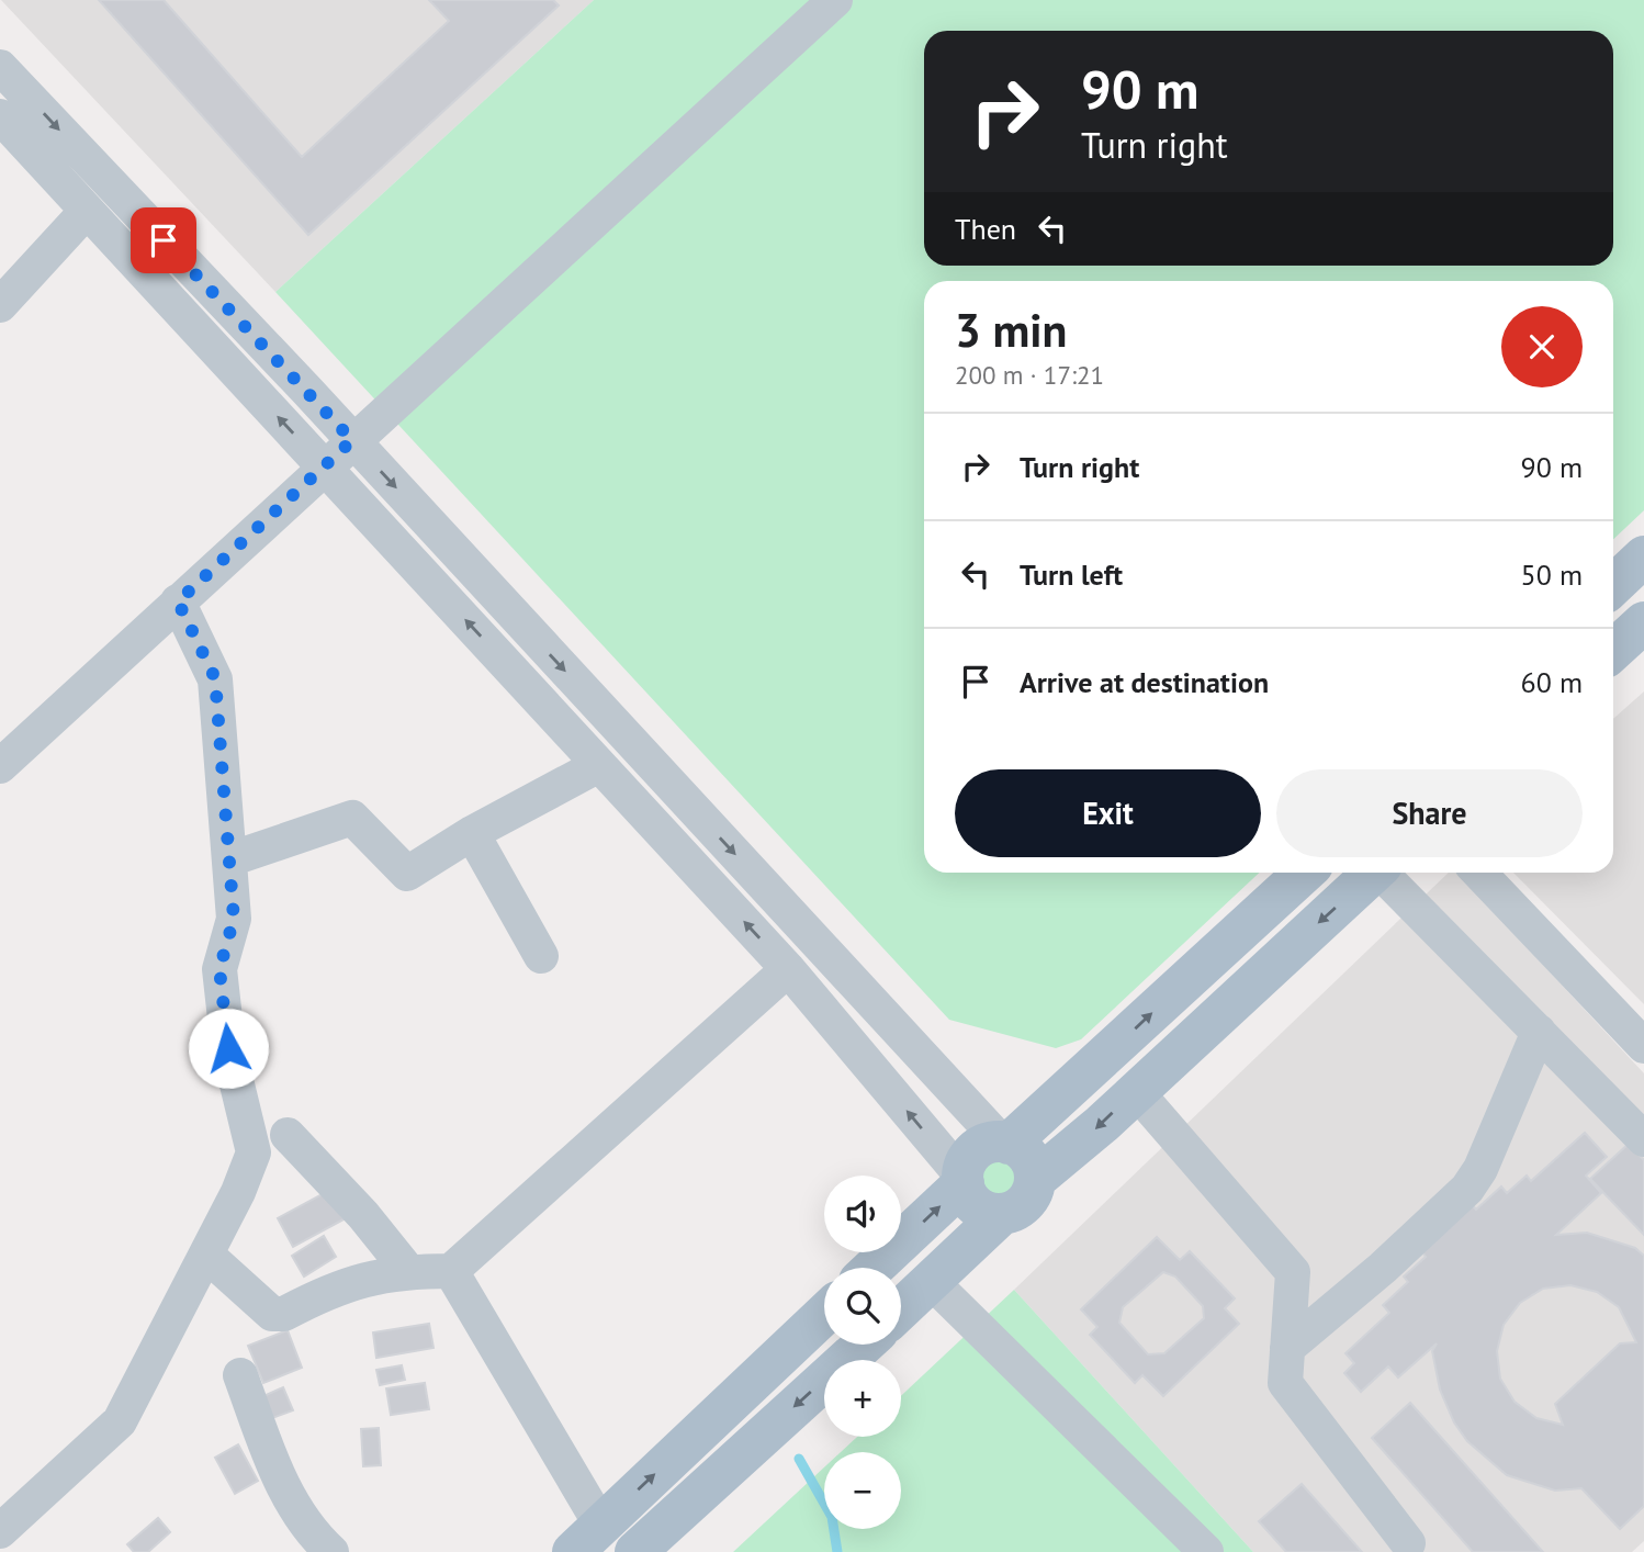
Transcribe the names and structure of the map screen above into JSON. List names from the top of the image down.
{
  "page": {
    "turn": ["90 m", "Turn right"],
    "then": "Then",
    "heading": ["3 min", "200 m · 17:21"],
    "list": [
      {
        "name": "Turn right",
        "value": "90 m"
      },
      {
        "name": "Turn left",
        "value": "50 m"
      },
      {
        "name": "Arrive at destination",
        "value": "60 m"
      }
    ],
    "buttons": ["Exit", "Share"],
    "map_buttons": ["+", "−"]
  }
}
